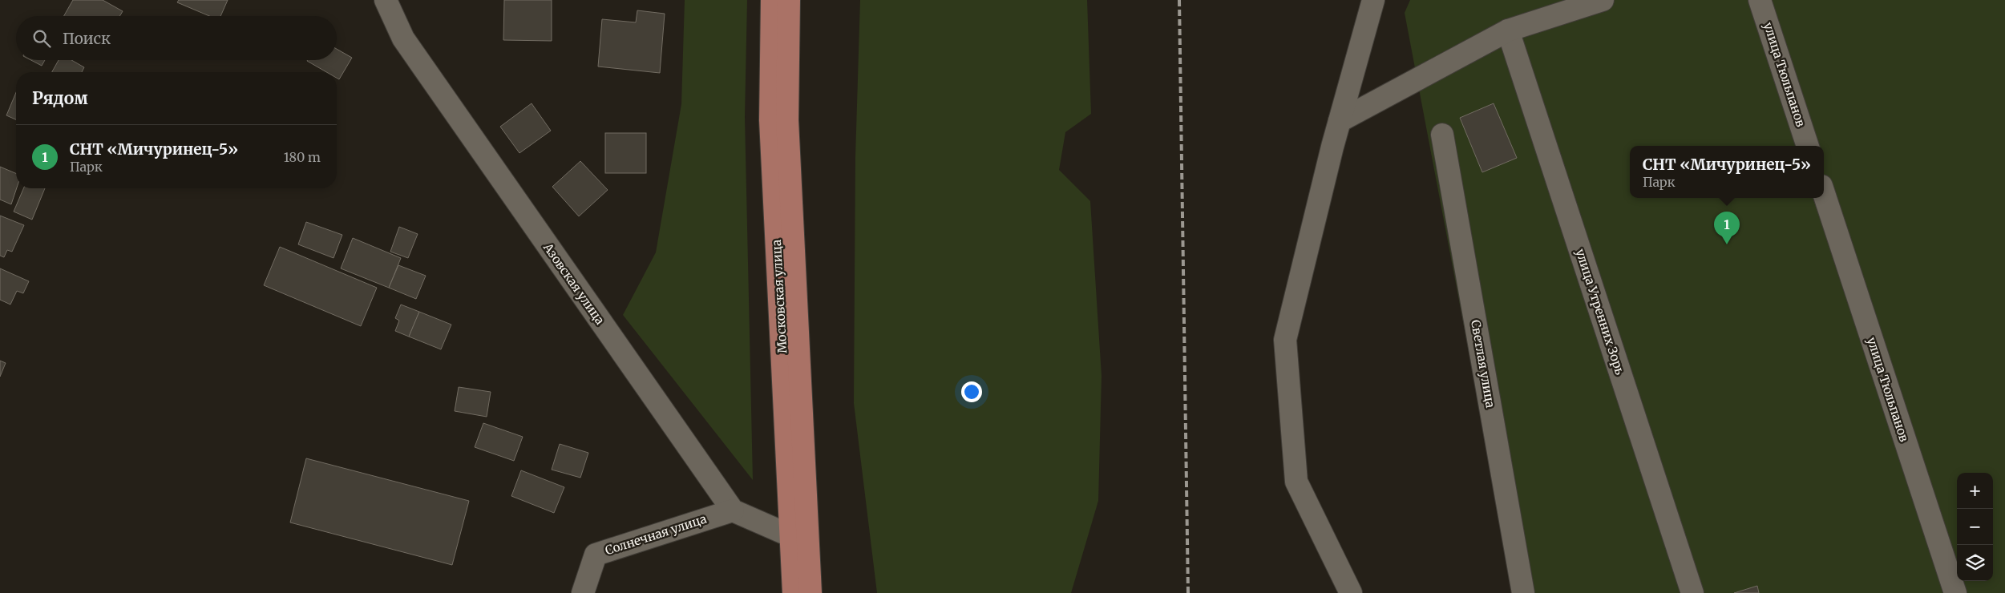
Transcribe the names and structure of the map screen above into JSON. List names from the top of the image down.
{
  "streets": {
    "main road": ["Московская улица"],
    "street": [
      "улица Тюльпанов",
      "Азовская улица",
      "улица Утренних Зорь",
      "Светлая улица",
      "Солнечная улица"
    ]
  },
  "crossings": [
    ["Азовская улица", "Солнечная улица"]
  ],
  "page": {
    "search": "Поиск",
    "heading": "Рядом",
    "list": [
      {
        "mark": "1",
        "name": "СНТ «Мичуринец-5»",
        "note": "Парк",
        "value": "180 m"
      }
    ],
    "popup": ["СНТ «Мичуринец-5»", "Парк"],
    "pins": "1",
    "map_buttons": ["+", "−"]
  }
}
